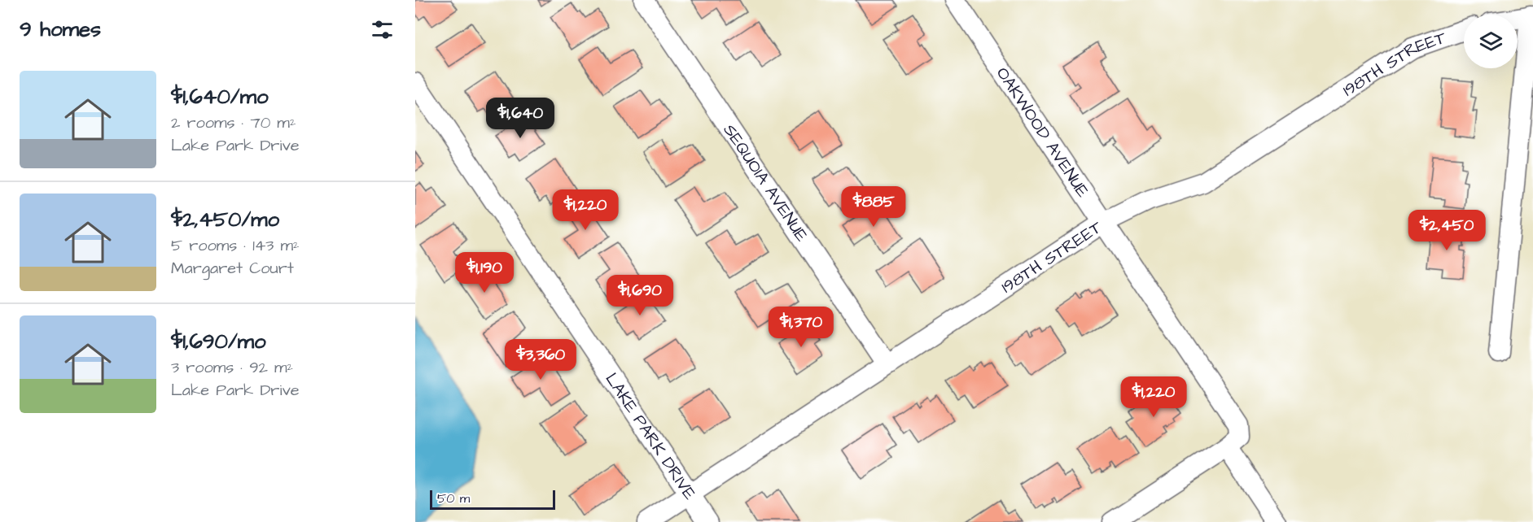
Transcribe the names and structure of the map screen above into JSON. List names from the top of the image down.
{
  "streets": {
    "street": [
      "198TH STREET",
      "OAKWOOD AVENUE",
      "SEQUOIA AVENUE",
      "LAKE PARK DRIVE"
    ]
  },
  "crossings": [
    ["198TH STREET", "OAKWOOD AVENUE"],
    ["198TH STREET", "SEQUOIA AVENUE"],
    ["198TH STREET", "LAKE PARK DRIVE"]
  ],
  "scale_bar": "50 m",
  "page": {
    "heading": "9 homes",
    "list": [
      {
        "name": "$1,640/mo",
        "note": "2 rooms · 70 m² · Lake Park Drive"
      },
      {
        "name": "$2,450/mo",
        "note": "5 rooms · 143 m² · Margaret Court"
      },
      {
        "name": "$1,690/mo",
        "note": "3 rooms · 92 m² · Lake Park Drive"
      }
    ],
    "price": [
      "$1,640",
      "$885",
      "$1,220",
      "$2,450",
      "$1,190",
      "$1,690",
      "$1,370",
      "$3,360",
      "$1,220"
    ],
    "scale": "50 m"
  }
}
